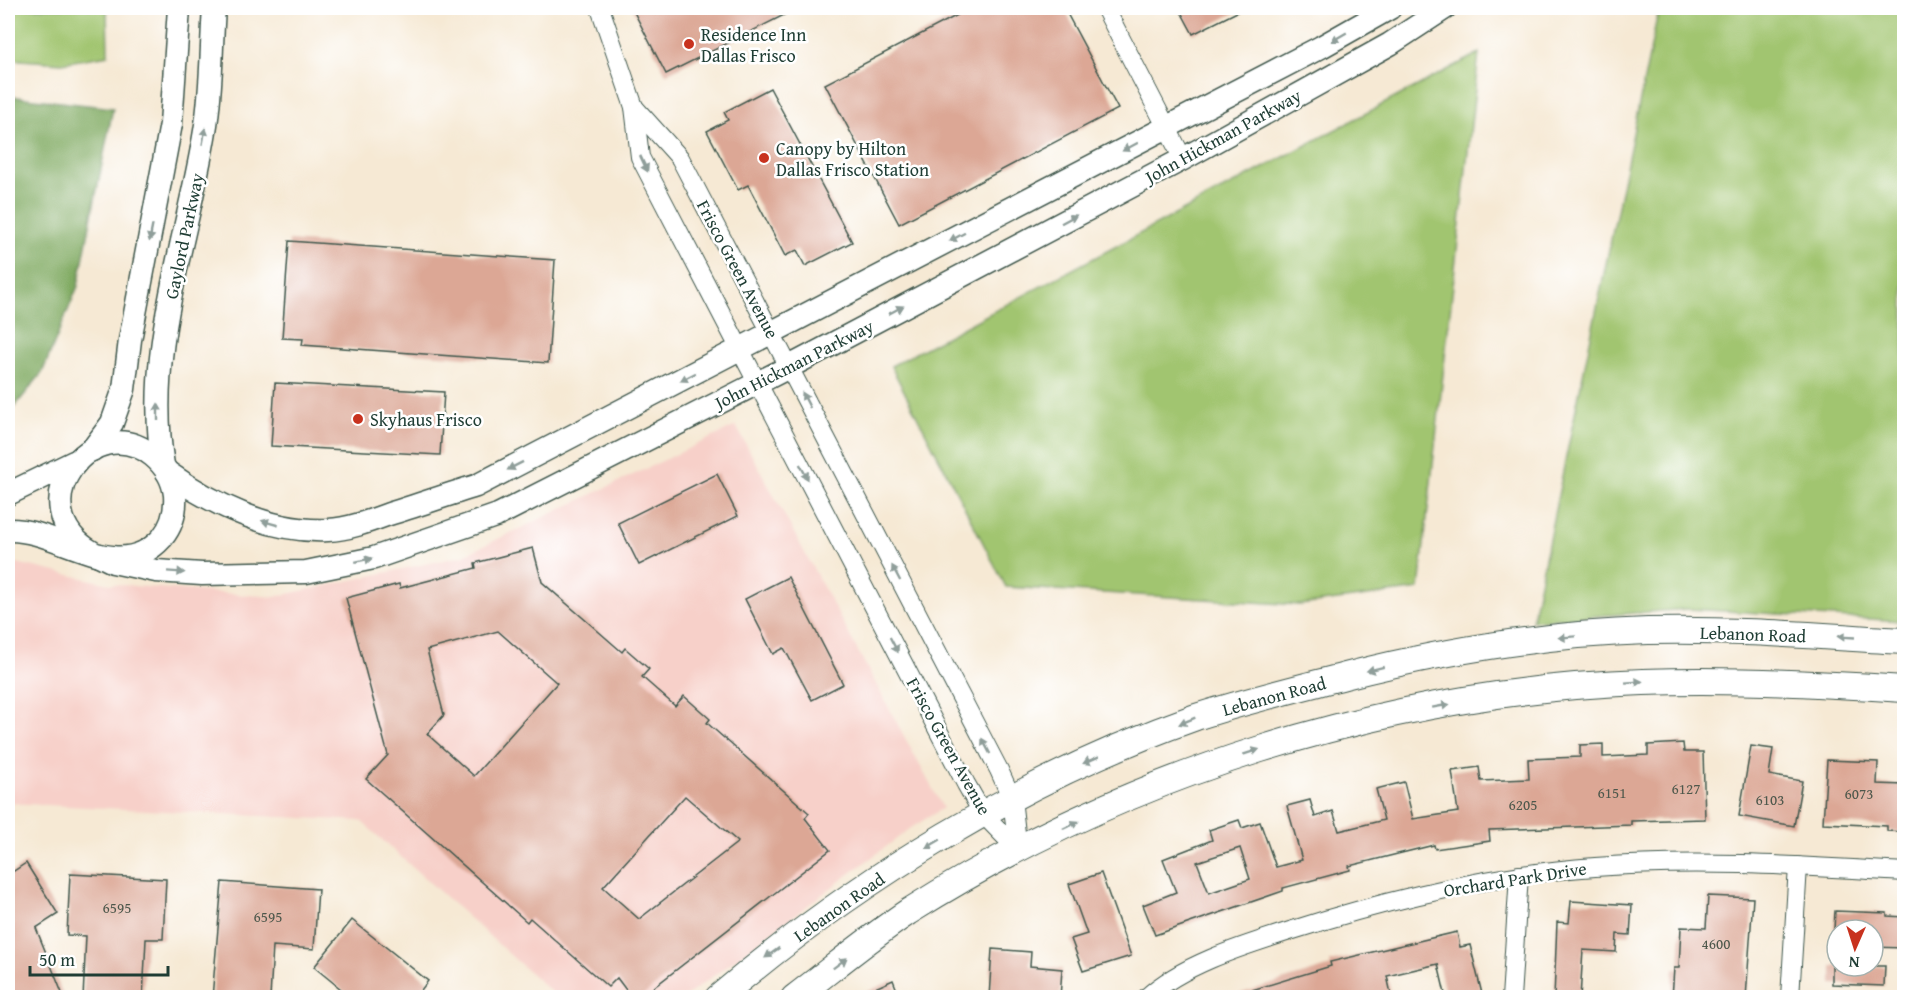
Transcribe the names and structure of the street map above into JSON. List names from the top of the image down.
{
  "streets": {
    "main road": ["Lebanon Road"],
    "street": [
      "John Hickman Parkway",
      "Gaylord Parkway",
      "Frisco Green Avenue",
      "Orchard Park Drive"
    ]
  },
  "crossings": [
    ["John Hickman Parkway", "Gaylord Parkway"],
    ["John Hickman Parkway", "Frisco Green Avenue"],
    ["Frisco Green Avenue", "Lebanon Road"]
  ],
  "places": ["Residence Inn Dallas Frisco", "Canopy by Hilton Dallas Frisco Station", "Skyhaus Frisco"],
  "house_numbers": [
    "6127",
    "6151",
    "6073",
    "6103",
    "6205",
    "6595",
    "6595",
    "4600"
  ],
  "scale_bar": "50 m",
  "north": "bottom"
}
